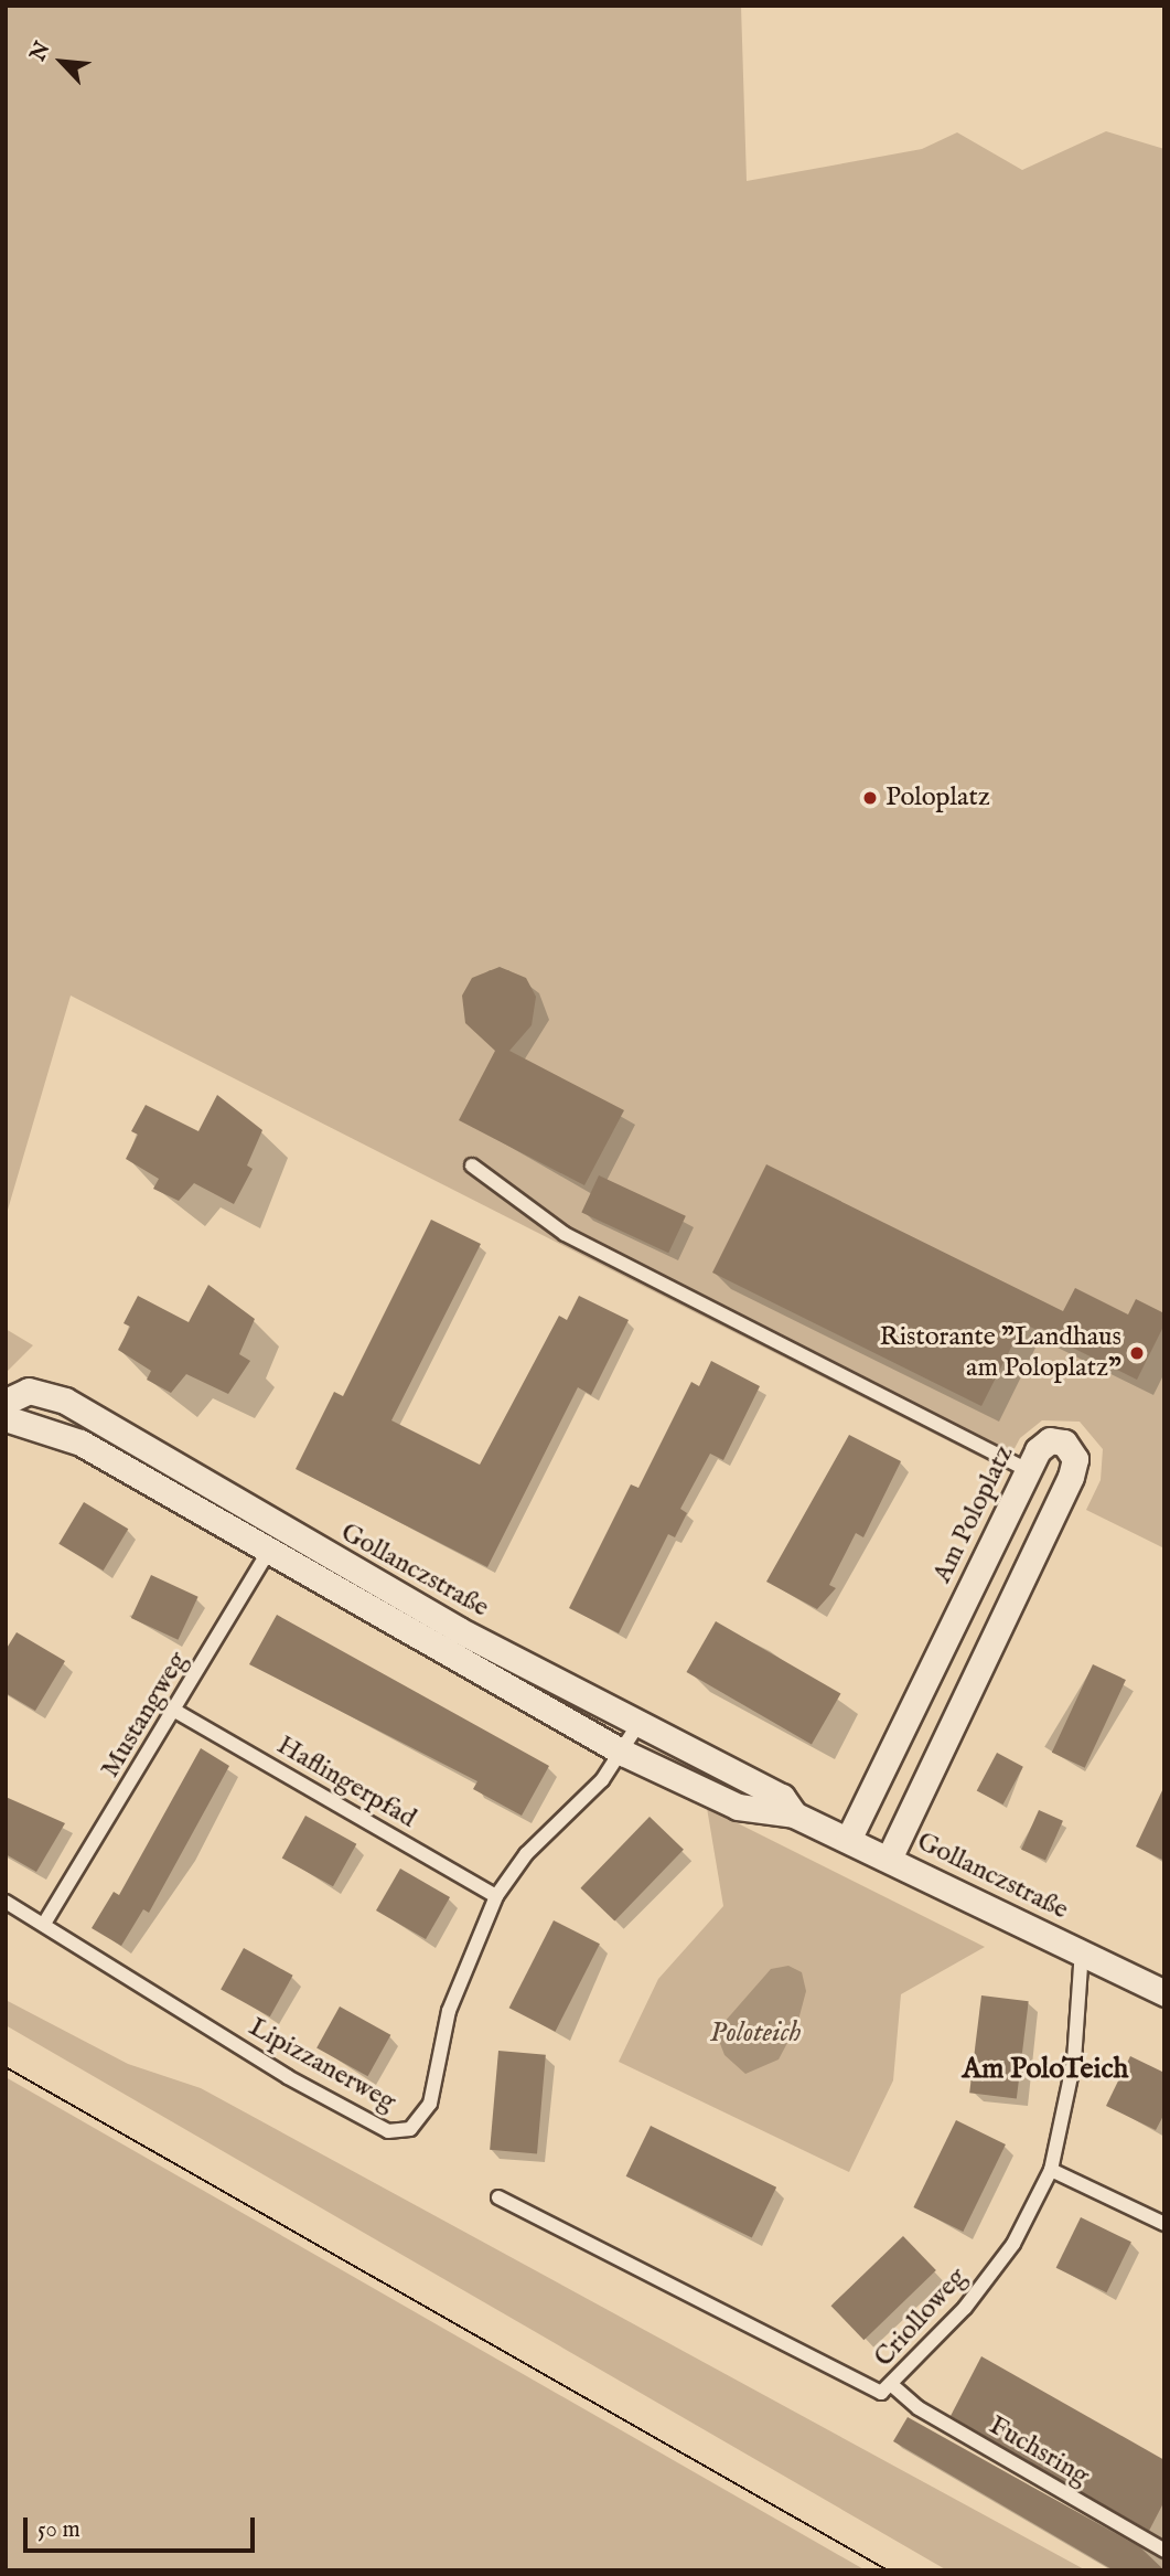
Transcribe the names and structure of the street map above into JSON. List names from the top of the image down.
{
  "streets": {
    "street": ["Am Poloplatz", "Gollanczstraße"],
    "lane": [
      "Mustangweg",
      "Haflingerpfad",
      "Lipizzanerweg",
      "Criolloweg",
      "Fuchsring"
    ]
  },
  "crossings": [
    ["Am Poloplatz", "Gollanczstraße"],
    ["Gollanczstraße", "Mustangweg"],
    ["Gollanczstraße", "Lipizzanerweg"],
    ["Gollanczstraße", "Criolloweg"],
    ["Mustangweg", "Haflingerpfad"],
    ["Mustangweg", "Lipizzanerweg"],
    ["Haflingerpfad", "Lipizzanerweg"],
    ["Criolloweg", "Fuchsring"]
  ],
  "districts": ["Am PoloTeich"],
  "water": ["Poloteich"],
  "places": ["Poloplatz", "Ristorante \"Landhaus am Poloplatz\""],
  "scale_bar": "50 m",
  "north": "top left"
}
